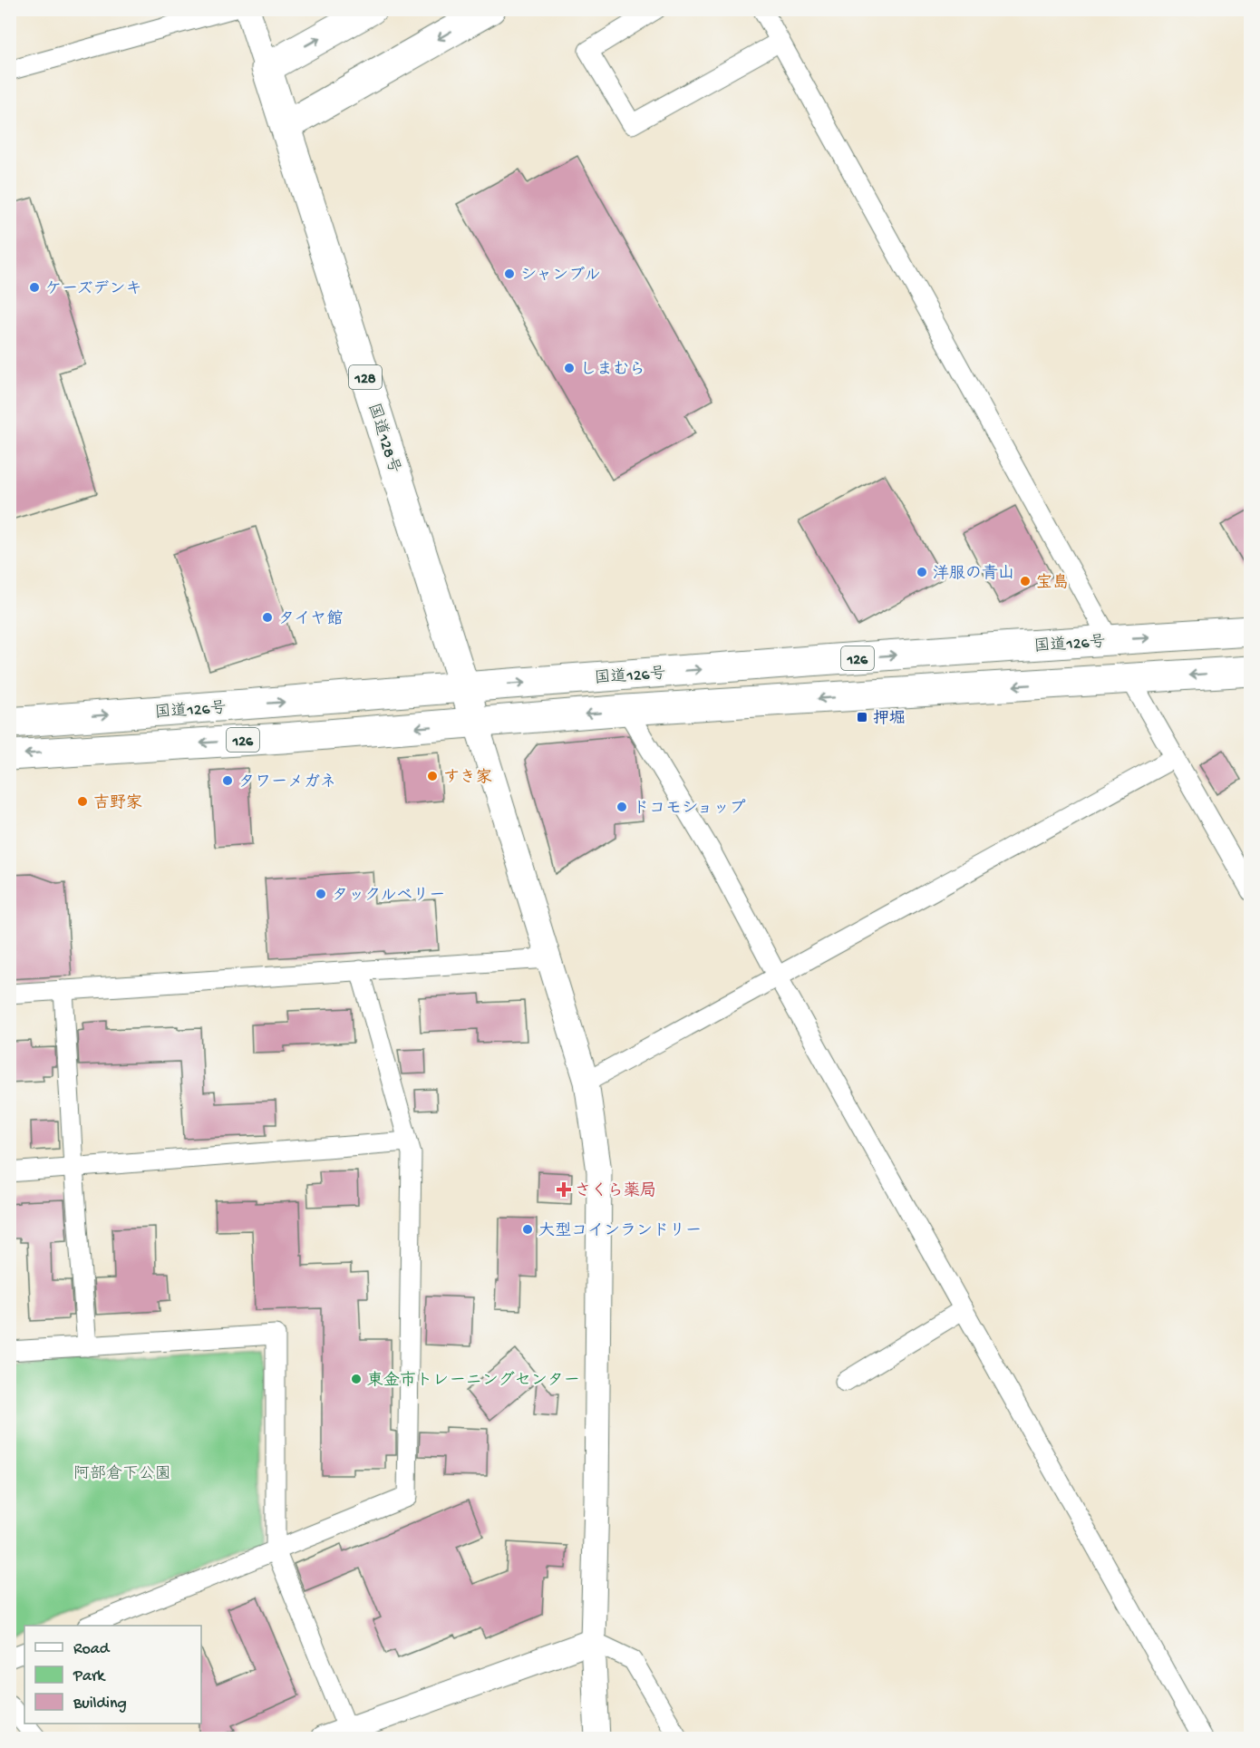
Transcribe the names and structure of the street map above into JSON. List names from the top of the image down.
{
  "streets": {
    "highway": [
      "128",
      "国道128号",
      "国道126号",
      "126"
    ]
  },
  "crossings": [
    ["128", "国道128号"],
    ["128", "国道126号"],
    ["国道128号", "国道126号"]
  ],
  "parks": ["阿部倉下公園"],
  "places": {
    "other": [
      "シャンブル",
      "ケーズデンキ",
      "しまむら",
      "洋服の青山",
      "宝島",
      "タイヤ館",
      "すき家",
      "タワーメガネ",
      "吉野家",
      "ドコモショップ",
      "タックルベリー",
      "大型コインランドリー",
      "東金市トレーニングセンター"
    ],
    "transit": ["押堀"],
    "health": ["さくら薬局"]
  },
  "legend": ["Road", "Park", "Building"]
}
